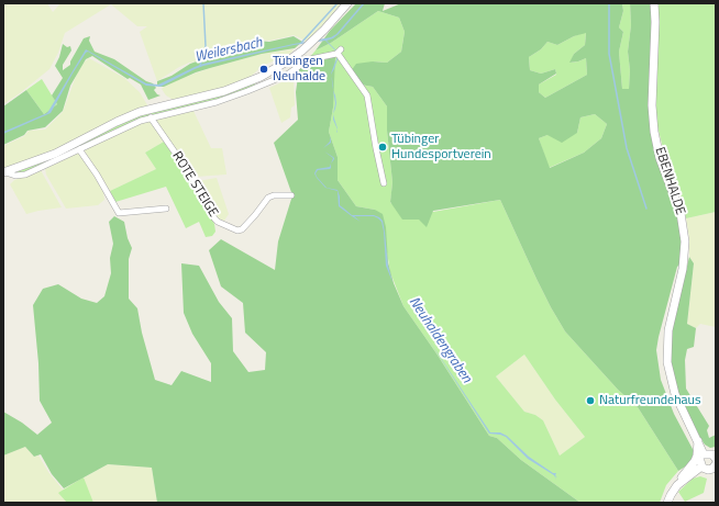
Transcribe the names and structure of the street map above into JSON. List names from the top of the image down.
{
  "streets": {
    "street": ["EBENHALDE", "ROTE STEIGE"]
  },
  "water": ["Weilersbach", "Neuhaldengraben"],
  "places": ["Tübingen Neuhalde", "Tübinger Hundesportverein", "Naturfreundehaus"]
}
